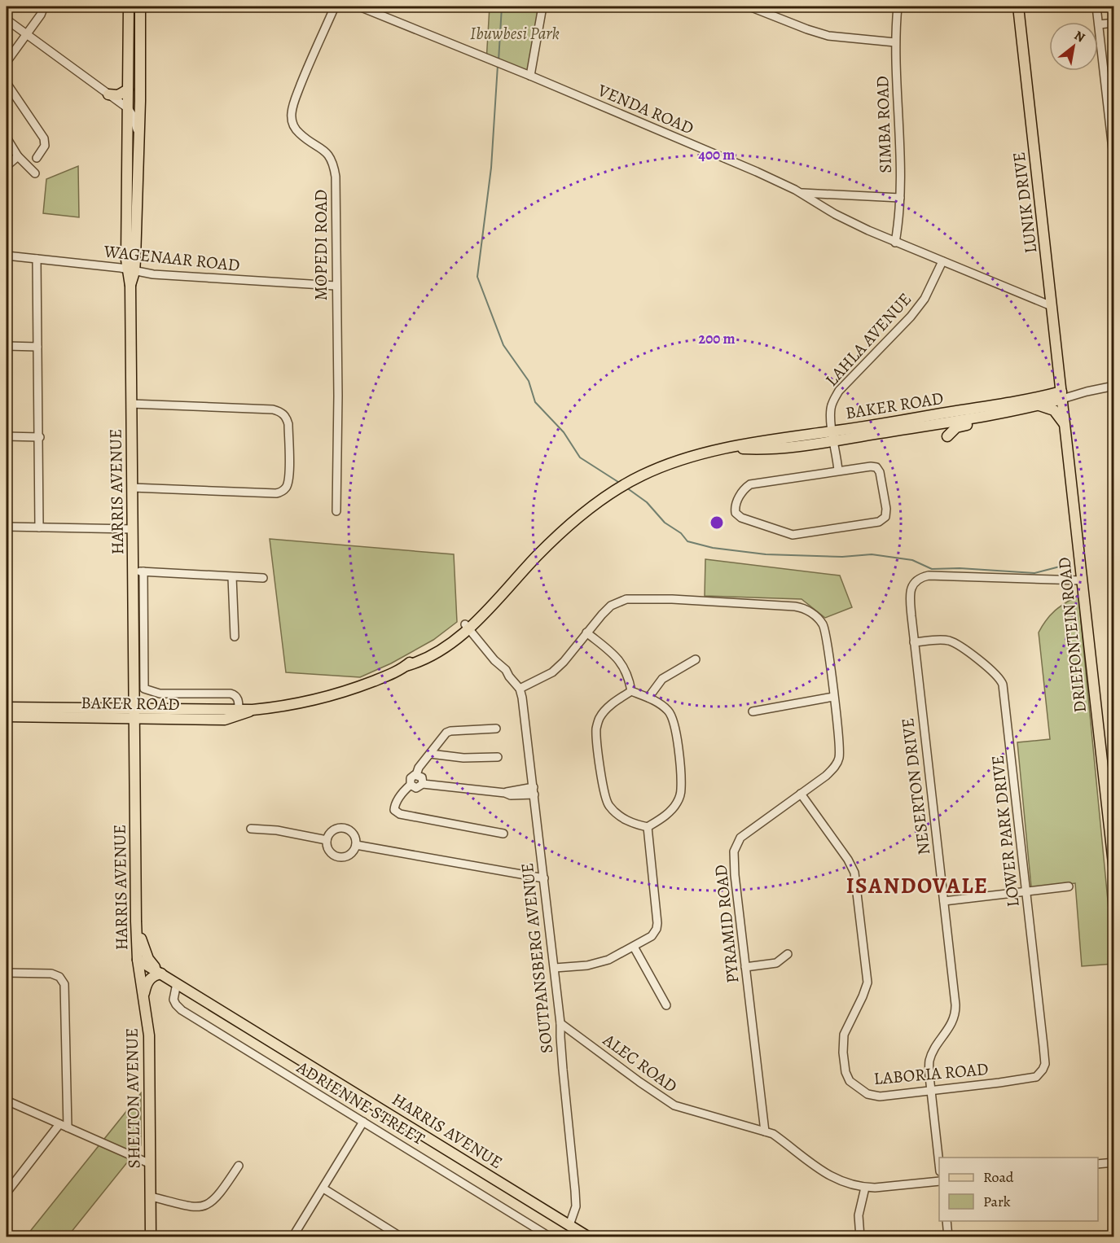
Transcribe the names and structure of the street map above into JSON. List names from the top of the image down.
{
  "streets": {
    "main road": [
      "LUNIK DRIVE",
      "BAKER ROAD",
      "HARRIS AVENUE",
      "DRIEFONTEIN ROAD",
      "SHELTON AVENUE"
    ],
    "street": [
      "VENDA ROAD",
      "SIMBA ROAD",
      "MOPEDI ROAD",
      "WAGENAAR ROAD",
      "LAHLA AVENUE",
      "NESERTON DRIVE",
      "LOWER PARK DRIVE",
      "PYRAMID ROAD",
      "SOUTPANSBERG AVENUE",
      "ALEC ROAD",
      "LABORIA ROAD",
      "ADRIENNE STREET"
    ]
  },
  "crossings": [
    ["VENDA ROAD", "SIMBA ROAD"],
    ["VENDA ROAD", "LUNIK DRIVE"],
    ["VENDA ROAD", "LAHLA AVENUE"],
    ["LUNIK DRIVE", "BAKER ROAD"],
    ["LUNIK DRIVE", "DRIEFONTEIN ROAD"],
    ["MOPEDI ROAD", "WAGENAAR ROAD"],
    ["WAGENAAR ROAD", "HARRIS AVENUE"],
    ["LAHLA AVENUE", "BAKER ROAD"],
    ["BAKER ROAD", "HARRIS AVENUE"],
    ["BAKER ROAD", "DRIEFONTEIN ROAD"],
    ["HARRIS AVENUE", "SOUTPANSBERG AVENUE"],
    ["HARRIS AVENUE", "SHELTON AVENUE"],
    ["HARRIS AVENUE", "ADRIENNE STREET"],
    ["DRIEFONTEIN ROAD", "NESERTON DRIVE"],
    ["NESERTON DRIVE", "LOWER PARK DRIVE"],
    ["NESERTON DRIVE", "LABORIA ROAD"],
    ["LOWER PARK DRIVE", "LABORIA ROAD"],
    ["PYRAMID ROAD", "SOUTPANSBERG AVENUE"],
    ["PYRAMID ROAD", "ALEC ROAD"],
    ["PYRAMID ROAD", "LABORIA ROAD"],
    ["SOUTPANSBERG AVENUE", "ALEC ROAD"]
  ],
  "districts": ["ISANDOVALE"],
  "parks": ["Ibuwbesi Park"],
  "legend": ["Road", "Park"],
  "north": "top right",
  "rings": ["400 m", "200 m"]
}
